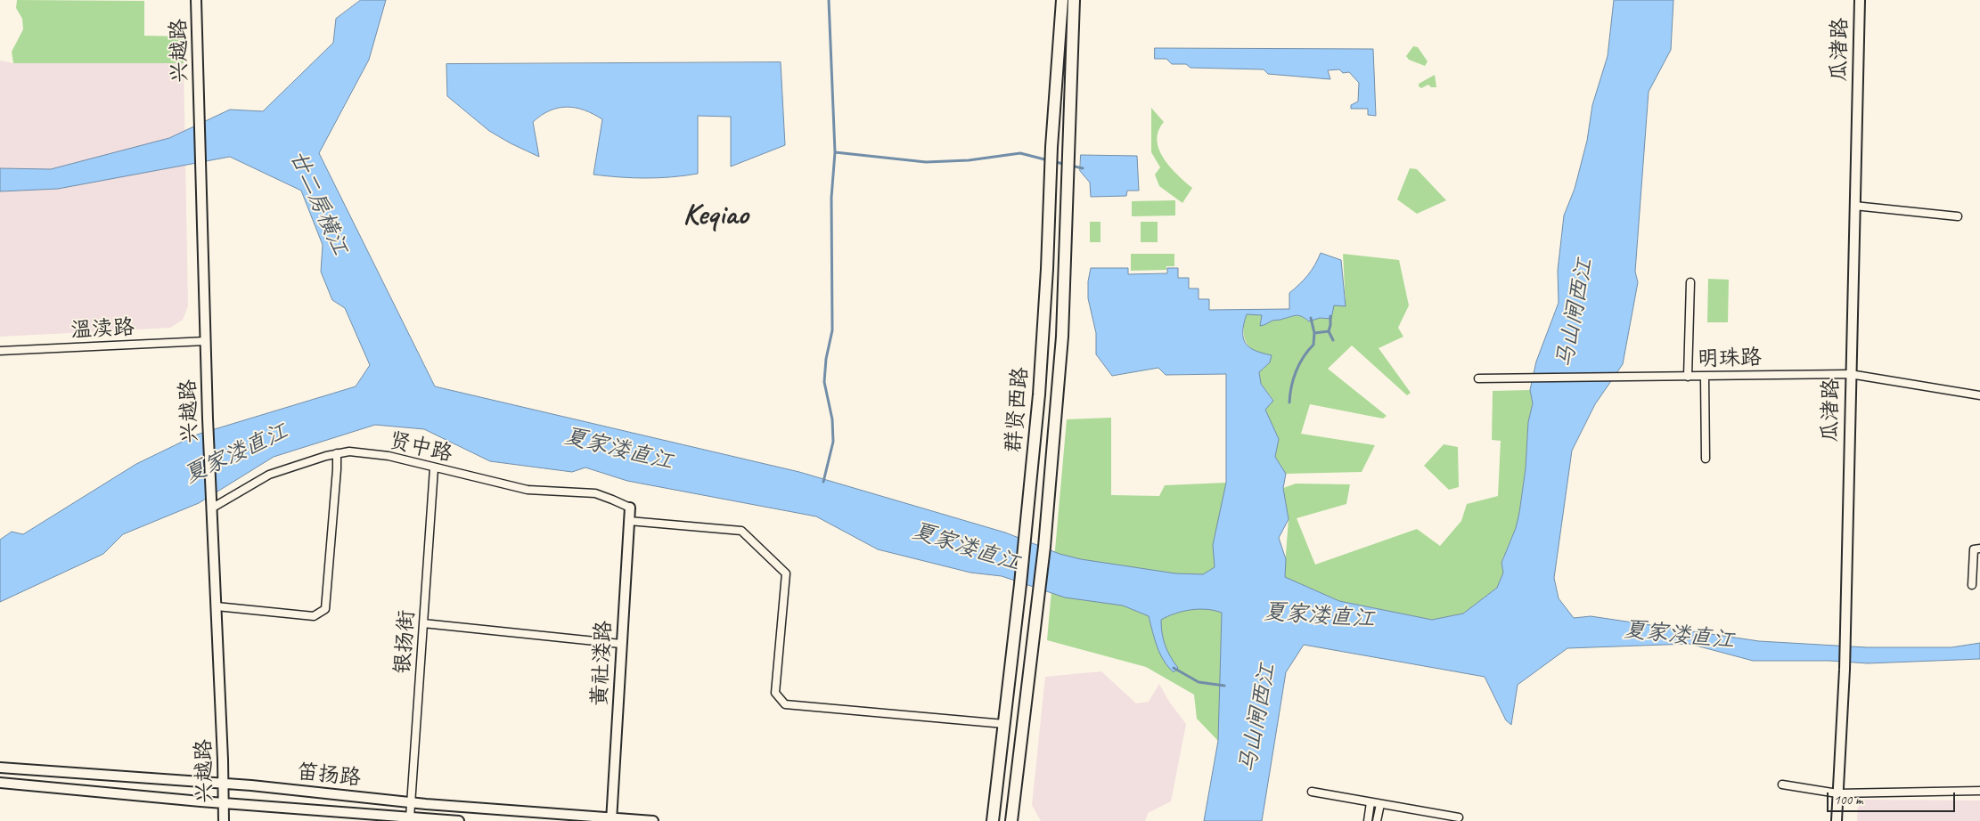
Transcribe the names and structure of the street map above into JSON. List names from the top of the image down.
{
  "streets": {
    "main road": ["群贤西路"],
    "street": [
      "瓜渚路",
      "兴越路",
      "温渎路",
      "明珠路",
      "贤中路",
      "银扬街",
      "黄社溇路",
      "笛扬路"
    ]
  },
  "crossings": [
    ["瓜渚路", "明珠路"],
    ["兴越路", "温渎路"],
    ["兴越路", "贤中路"],
    ["兴越路", "笛扬路"],
    ["贤中路", "银扬街"],
    ["贤中路", "黄社溇路"],
    ["银扬街", "笛扬路"],
    ["黄社溇路", "笛扬路"]
  ],
  "districts": ["Keqiao"],
  "water": ["廿二房横江", "马山闸西江", "夏家溇直江"],
  "scale_bar": "100 m"
}
